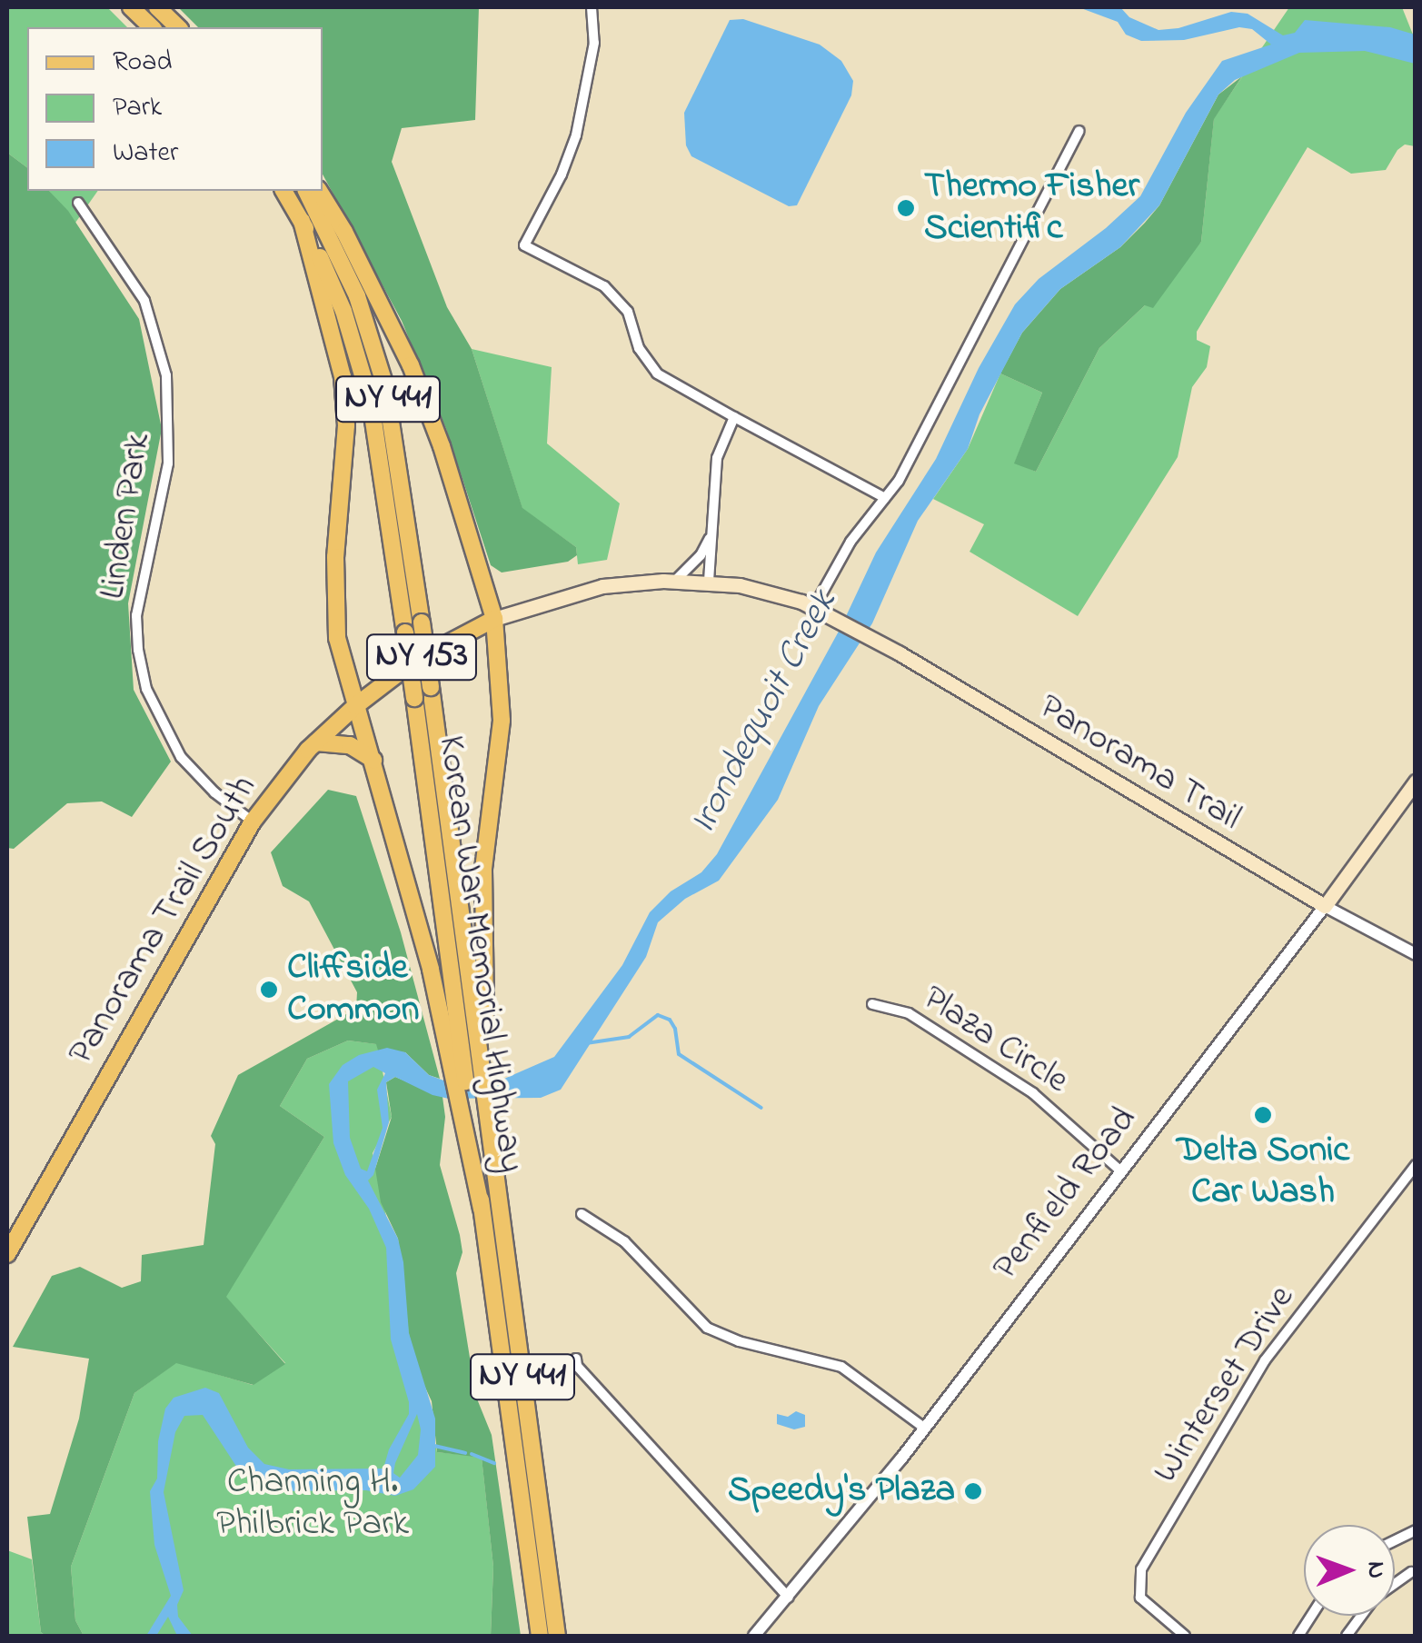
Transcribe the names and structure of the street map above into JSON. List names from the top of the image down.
{
  "streets": {
    "main road": [
      "NY 441",
      "NY 153",
      "Panorama Trail",
      "Panorama Trail South",
      "Korean War Memorial Highway",
      "Penfield Road"
    ],
    "street": ["Linden Park", "Plaza Circle", "Winterset Drive"]
  },
  "crossings": [
    ["Linden Park", "Panorama Trail South"],
    ["Panorama Trail", "Panorama Trail South"],
    ["Panorama Trail", "Penfield Road"],
    ["Plaza Circle", "Penfield Road"]
  ],
  "water": ["Irondequoit Creek"],
  "parks": ["Channing H. Philbrick Park"],
  "places": [
    "Thermo Fisher Scientific",
    "Cliffside Common",
    "Delta Sonic Car Wash",
    "Speedy's Plaza"
  ],
  "legend": ["Road", "Park", "Water"],
  "north": "right"
}
